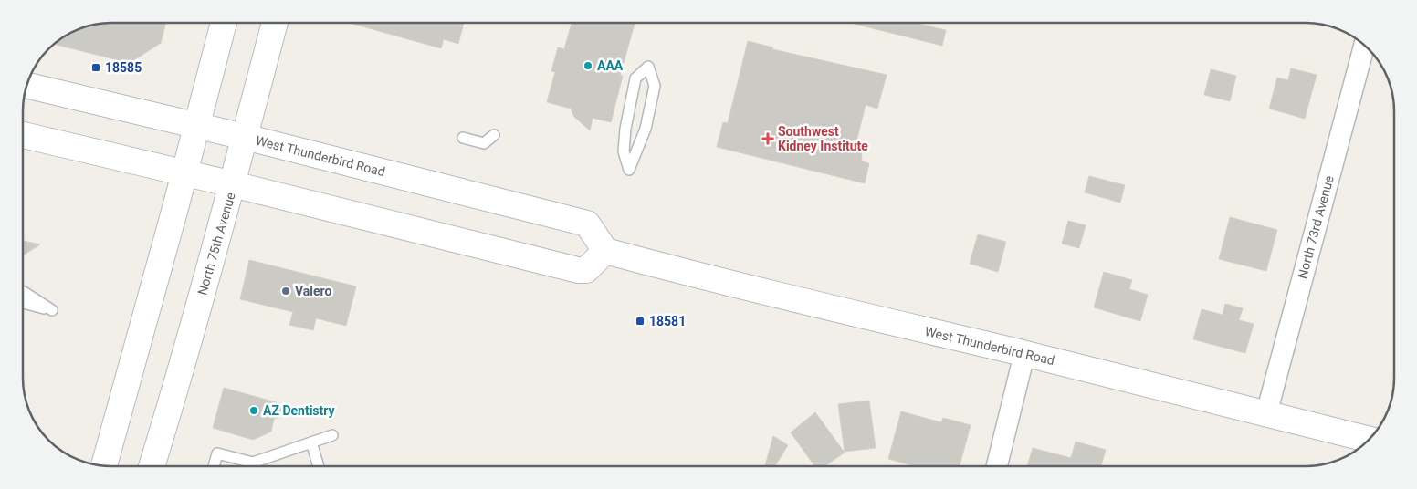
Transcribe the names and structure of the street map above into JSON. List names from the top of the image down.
{
  "streets": {
    "main road": ["West Thunderbird Road", "North 75th Avenue"],
    "street": ["North 73rd Avenue"]
  },
  "crossings": [
    ["West Thunderbird Road", "North 73rd Avenue"],
    ["West Thunderbird Road", "North 75th Avenue"]
  ],
  "places": {
    "other": ["AAA", "Valero", "AZ Dentistry"],
    "transit": ["18585", "18581"],
    "health": ["Southwest Kidney Institute"]
  }
}
